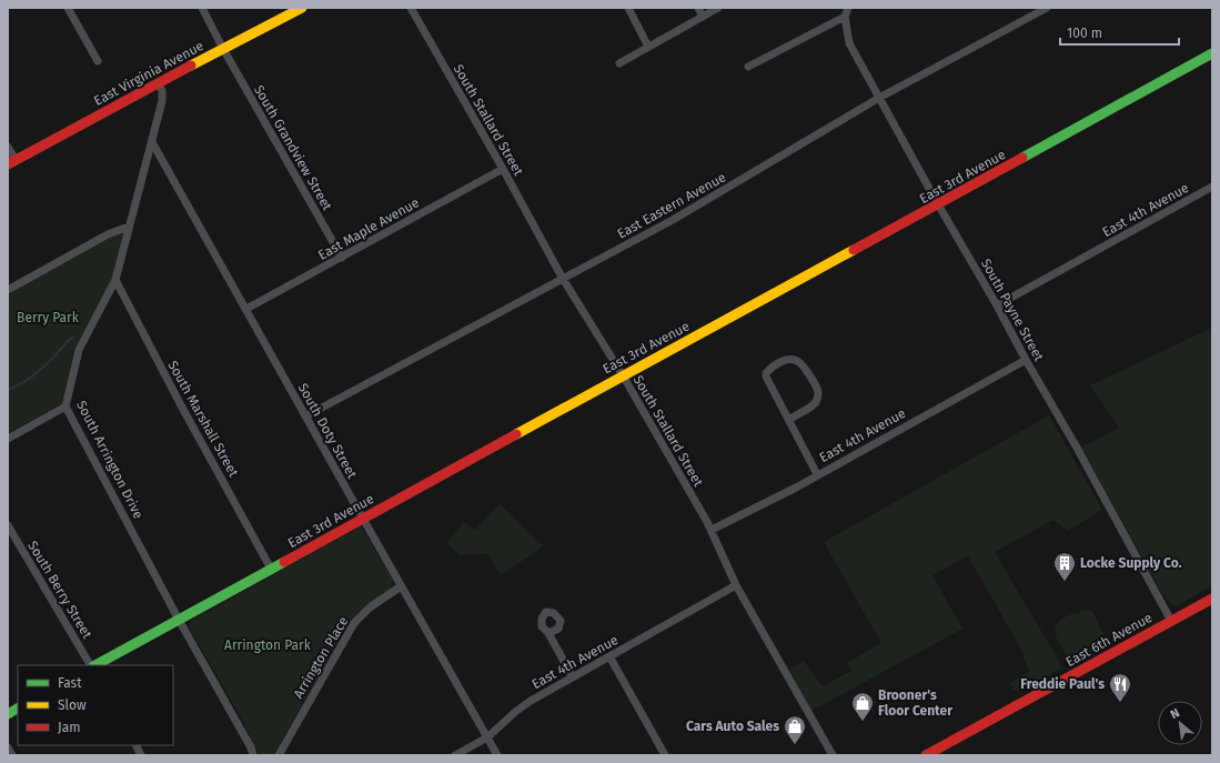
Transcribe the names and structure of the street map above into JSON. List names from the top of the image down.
{
  "streets": {
    "street": [
      "East Virginia Avenue",
      "South Stallard Street",
      "South Grandview Street",
      "East 3rd Avenue",
      "East Eastern Avenue",
      "East 4th Avenue",
      "East Maple Avenue",
      "South Payne Street",
      "South Marshall Street",
      "South Doty Street",
      "South Arrington Drive",
      "South Berry Street",
      "East 6th Avenue",
      "Arrington Place"
    ]
  },
  "crossings": [
    ["East Virginia Avenue", "South Grandview Street"],
    ["East Virginia Avenue", "South Arrington Drive"],
    ["South Stallard Street", "East 3rd Avenue"],
    ["South Stallard Street", "East Eastern Avenue"],
    ["South Stallard Street", "East 4th Avenue"],
    ["South Stallard Street", "East Maple Avenue"],
    ["South Grandview Street", "East Maple Avenue"],
    ["East 3rd Avenue", "South Payne Street"],
    ["East 3rd Avenue", "South Marshall Street"],
    ["East 3rd Avenue", "South Doty Street"],
    ["East 3rd Avenue", "South Arrington Drive"],
    ["East Eastern Avenue", "South Payne Street"],
    ["East Eastern Avenue", "South Doty Street"],
    ["East 4th Avenue", "South Payne Street"],
    ["East 4th Avenue", "South Doty Street"],
    ["East Maple Avenue", "South Doty Street"],
    ["South Payne Street", "East 6th Avenue"],
    ["South Marshall Street", "South Arrington Drive"],
    ["South Doty Street", "South Arrington Drive"],
    ["South Doty Street", "Arrington Place"]
  ],
  "parks": ["Berry Park", "Arrington Park"],
  "places": {
    "building": ["Locke Supply Co."],
    "restaurant": ["Freddie Paul's"],
    "shop": ["Brooner's Floor Center", "Cars Auto Sales"]
  },
  "legend": ["Fast", "Slow", "Jam"],
  "scale_bar": "100 m",
  "north": "top left"
}
